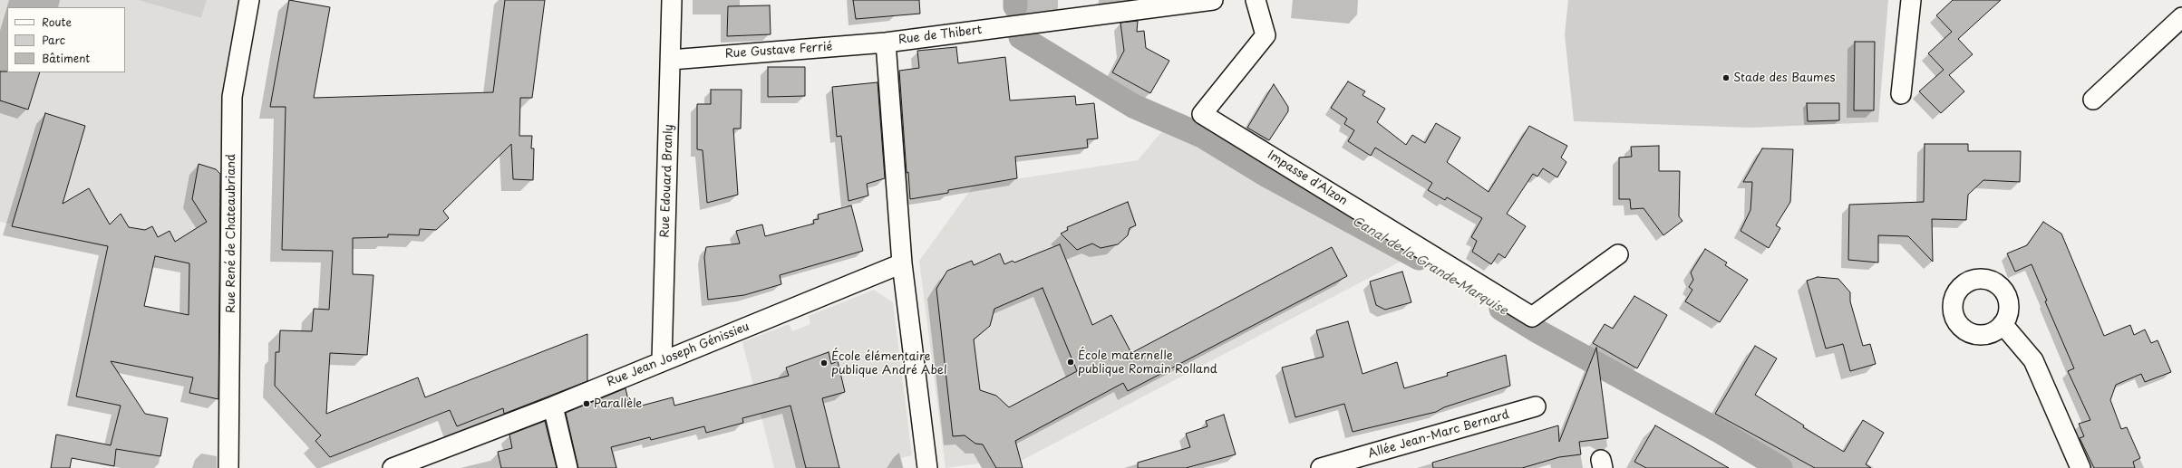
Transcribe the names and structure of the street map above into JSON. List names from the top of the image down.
{
  "streets": {
    "street": [
      "Rue de Thibert",
      "Rue Gustave Ferrié",
      "Impasse d'Alzon",
      "Rue Edouard Branly",
      "Rue René de Chateaubriand",
      "Rue Jean Joseph Génissieu",
      "Allée Jean-Marc Bernard"
    ]
  },
  "crossings": [
    ["Rue de Thibert", "Rue Gustave Ferrié"],
    ["Rue de Thibert", "Rue Jean Joseph Génissieu"],
    ["Rue Gustave Ferrié", "Rue Edouard Branly"],
    ["Rue Edouard Branly", "Rue Jean Joseph Génissieu"]
  ],
  "water": ["Canal de la Grande Marquise"],
  "places": [
    "Stade des Baumes",
    "École maternelle publique Romain Rolland",
    "École élémentaire publique André Abel",
    "Parallèle"
  ],
  "legend": ["Route", "Parc", "Bâtiment"]
}
